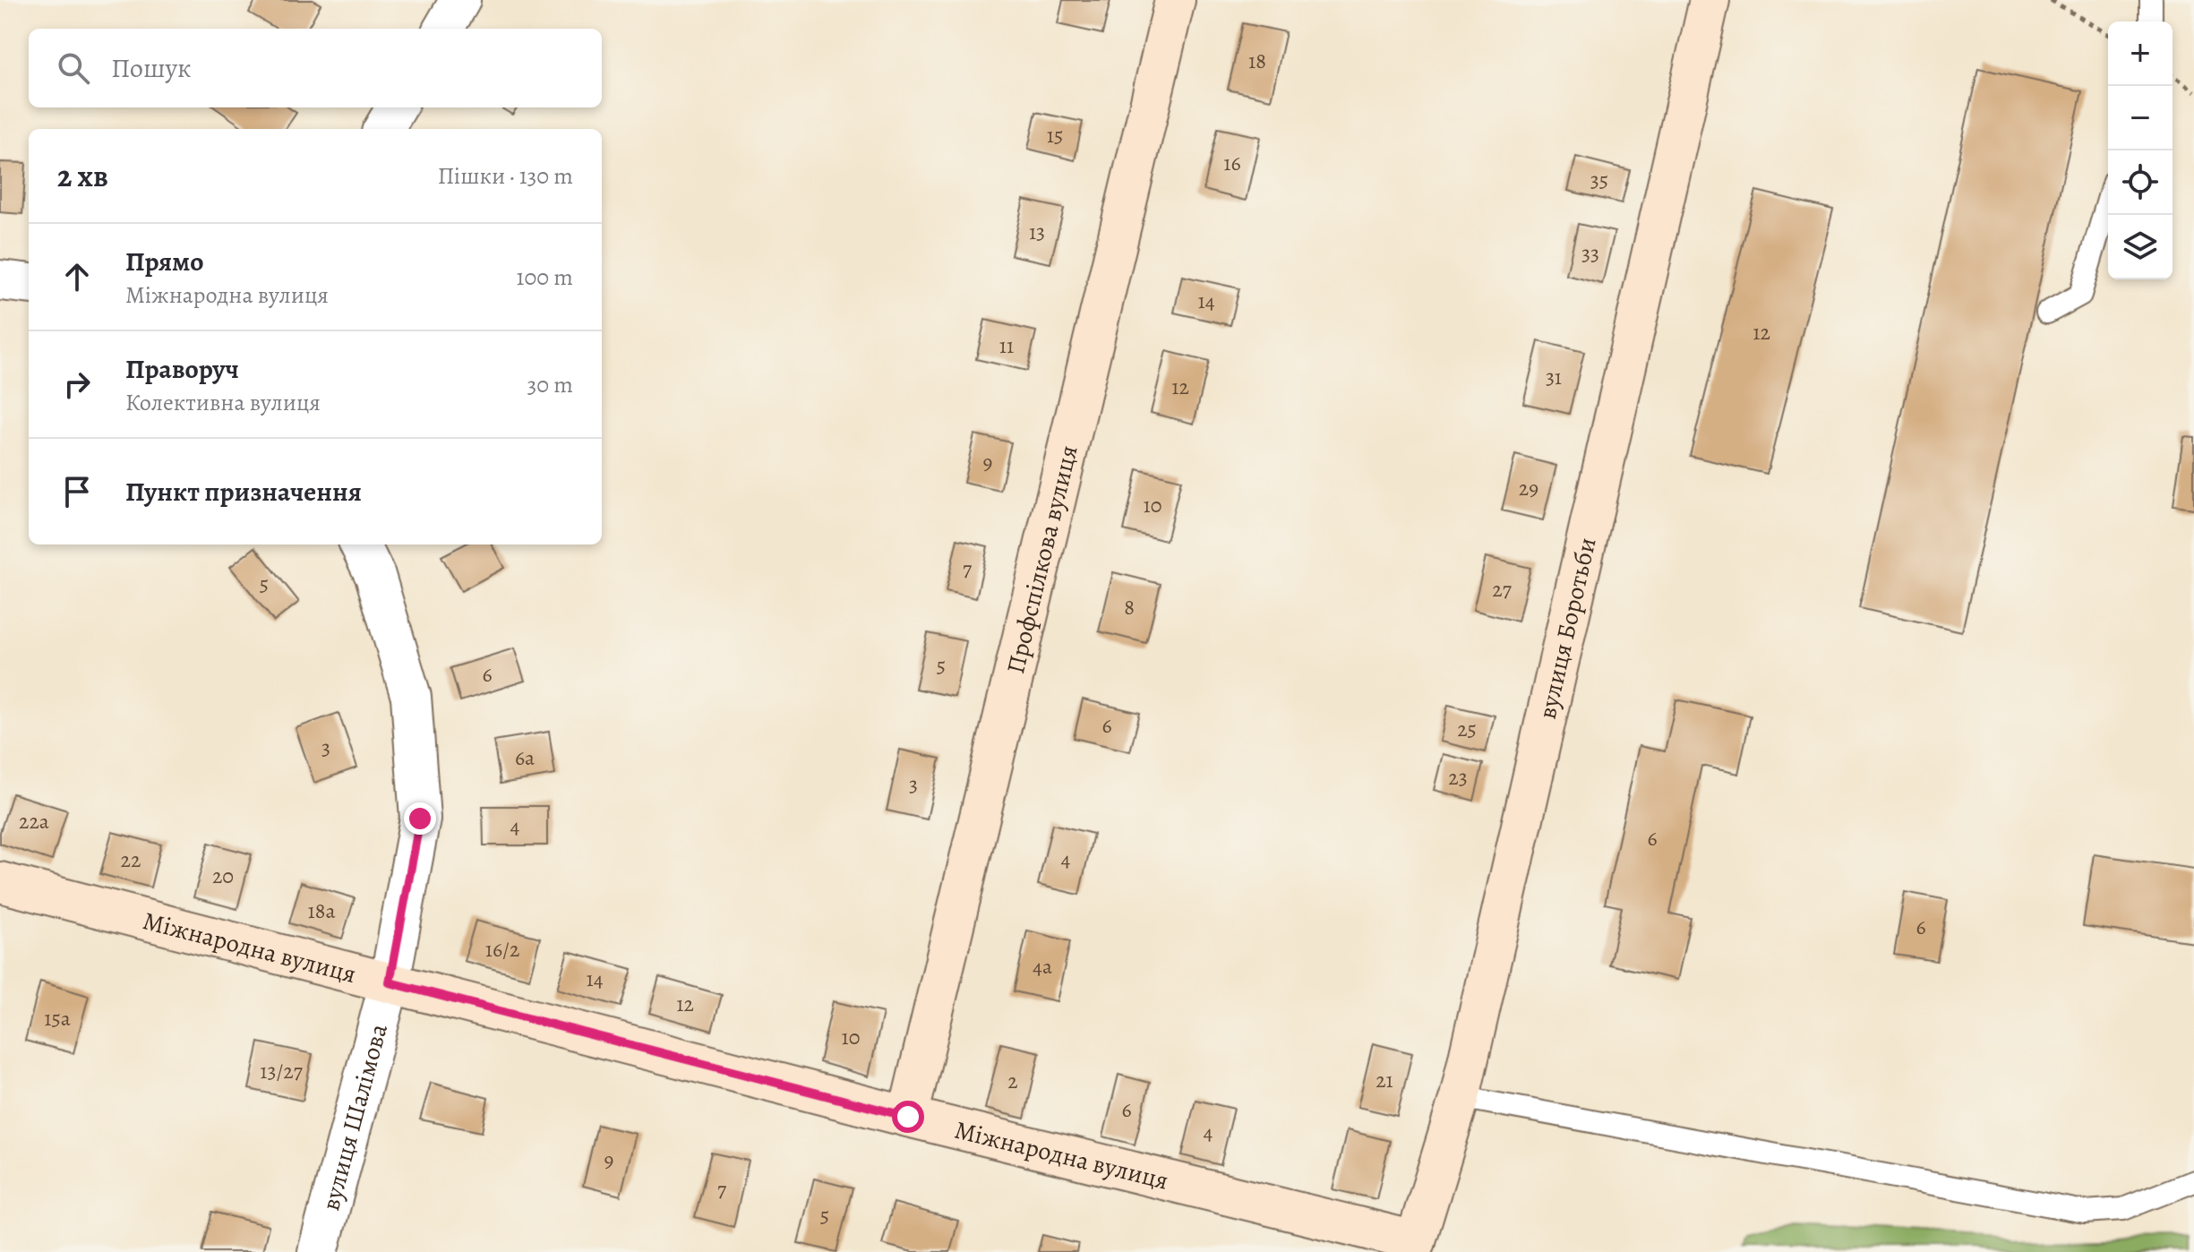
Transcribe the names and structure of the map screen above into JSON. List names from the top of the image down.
{
  "streets": {
    "street": [
      "Профспілкова вулиця",
      "вулиця Боротьби",
      "Міжнародна вулиця",
      "вулиця Шалімова"
    ]
  },
  "crossings": [
    ["Профспілкова вулиця", "Міжнародна вулиця"],
    ["вулиця Боротьби", "Міжнародна вулиця"],
    ["Міжнародна вулиця", "вулиця Шалімова"]
  ],
  "house_numbers": [
    "18",
    "15",
    "16",
    "35",
    "13",
    "33",
    "14",
    "12",
    "11",
    "31",
    "12",
    "9",
    "29",
    "10",
    "7",
    "5",
    "27",
    "8",
    "5",
    "6",
    "6",
    "25",
    "3",
    "6а",
    "23",
    "3",
    "22а",
    "4",
    "6",
    "4",
    "22",
    "20",
    "18а",
    "6",
    "16/2",
    "4а",
    "14",
    "12",
    "15а",
    "10",
    "13/27",
    "21",
    "2",
    "6",
    "4",
    "9",
    "7",
    "5"
  ],
  "page": {
    "map_buttons": ["+", "−"],
    "search": "Пошук",
    "heading": ["2 хв", "Пішки · 130 m"],
    "list": [
      ["Прямо", "Міжнародна вулиця", "100 m"],
      ["Праворуч", "Колективна вулиця", "30 m"],
      "Пункт призначення"
    ]
  }
}
